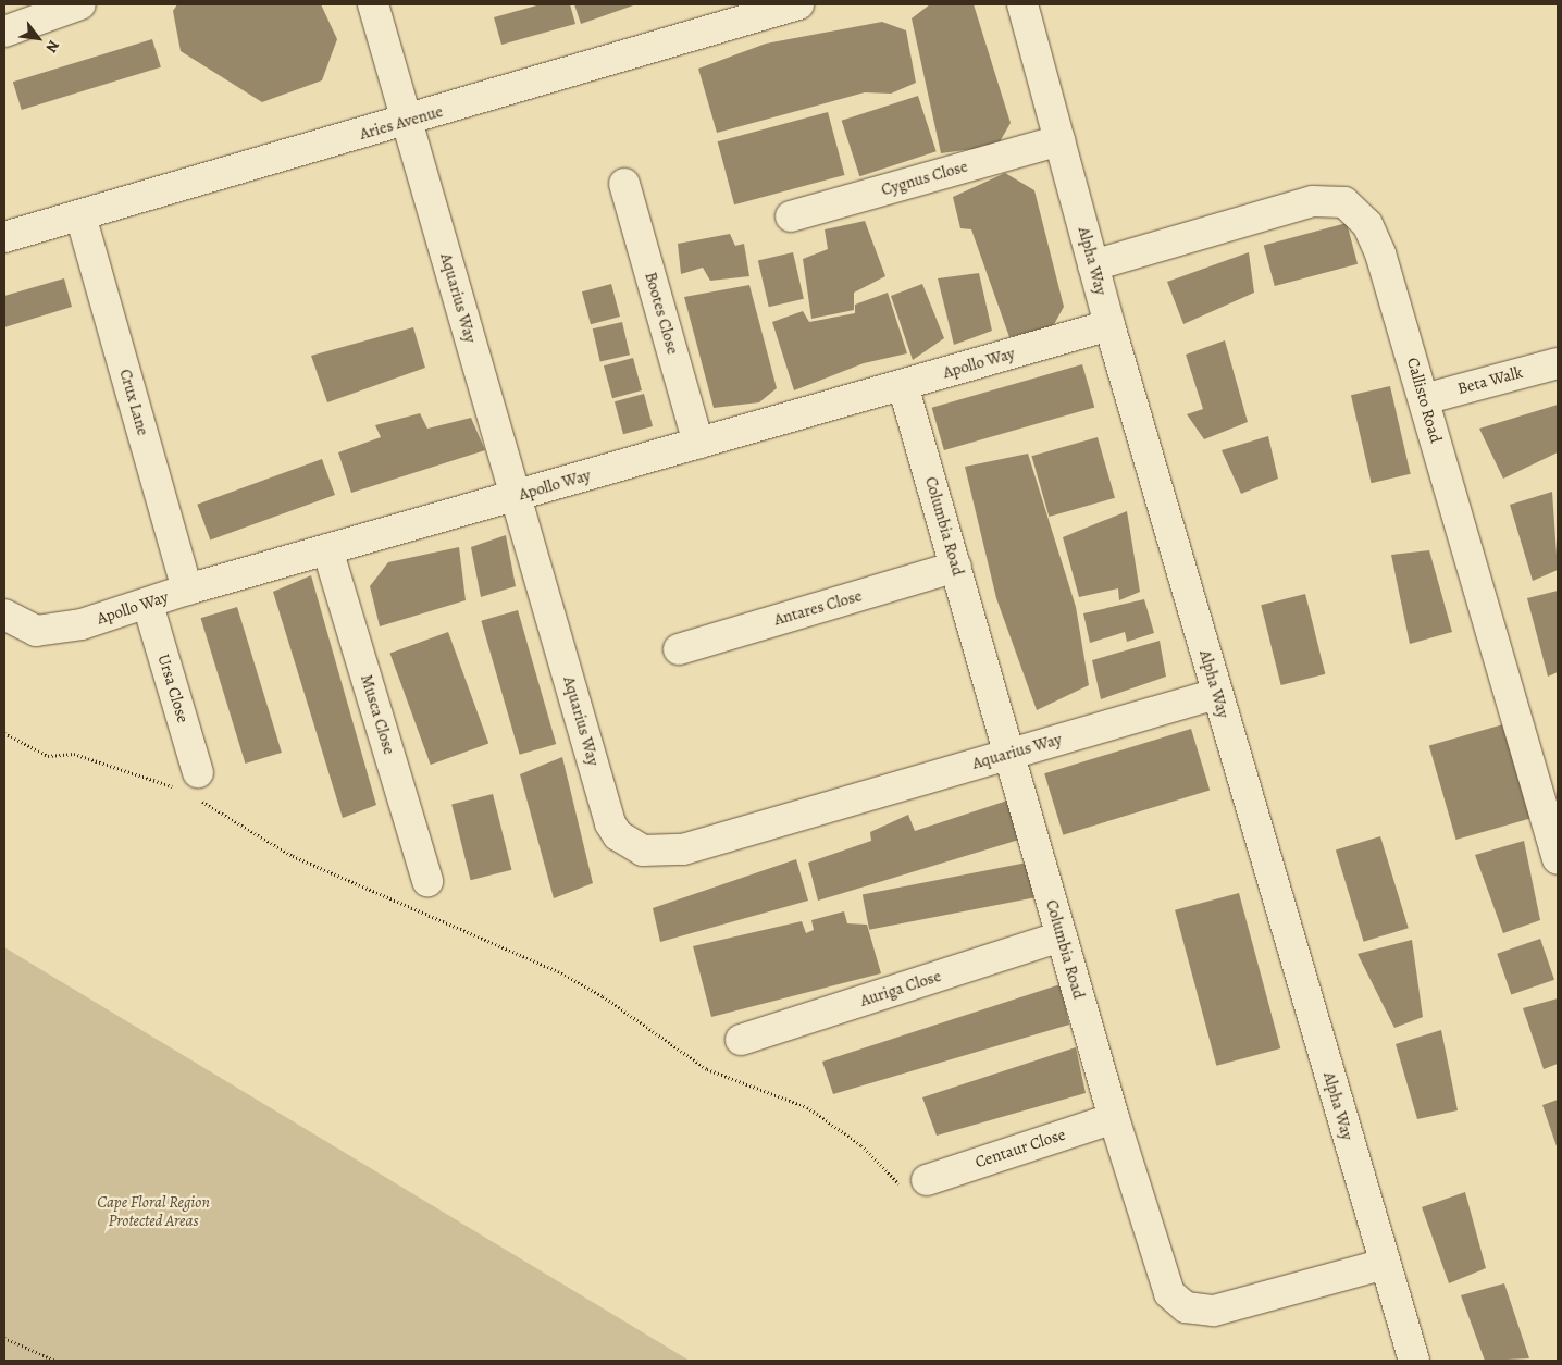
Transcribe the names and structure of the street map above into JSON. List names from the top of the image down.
{
  "streets": {
    "street": [
      "Aries Avenue",
      "Cygnus Close",
      "Alpha Way",
      "Aquarius Way",
      "Bootes Close",
      "Apollo Way",
      "Beta Walk",
      "Callisto Road",
      "Crux Lane",
      "Columbia Road",
      "Antares Close",
      "Ursa Close",
      "Musca Close",
      "Auriga Close",
      "Centaur Close"
    ]
  },
  "crossings": [
    ["Aries Avenue", "Aquarius Way"],
    ["Aries Avenue", "Crux Lane"],
    ["Cygnus Close", "Alpha Way"],
    ["Alpha Way", "Aquarius Way"],
    ["Alpha Way", "Apollo Way"],
    ["Alpha Way", "Callisto Road"],
    ["Alpha Way", "Columbia Road"],
    ["Aquarius Way", "Apollo Way"],
    ["Aquarius Way", "Columbia Road"],
    ["Bootes Close", "Apollo Way"],
    ["Apollo Way", "Crux Lane"],
    ["Apollo Way", "Columbia Road"],
    ["Apollo Way", "Ursa Close"],
    ["Apollo Way", "Musca Close"],
    ["Beta Walk", "Callisto Road"],
    ["Columbia Road", "Antares Close"],
    ["Columbia Road", "Auriga Close"],
    ["Columbia Road", "Centaur Close"]
  ],
  "parks": ["Cape Floral Region Protected Areas"],
  "north": "bottom right"
}
